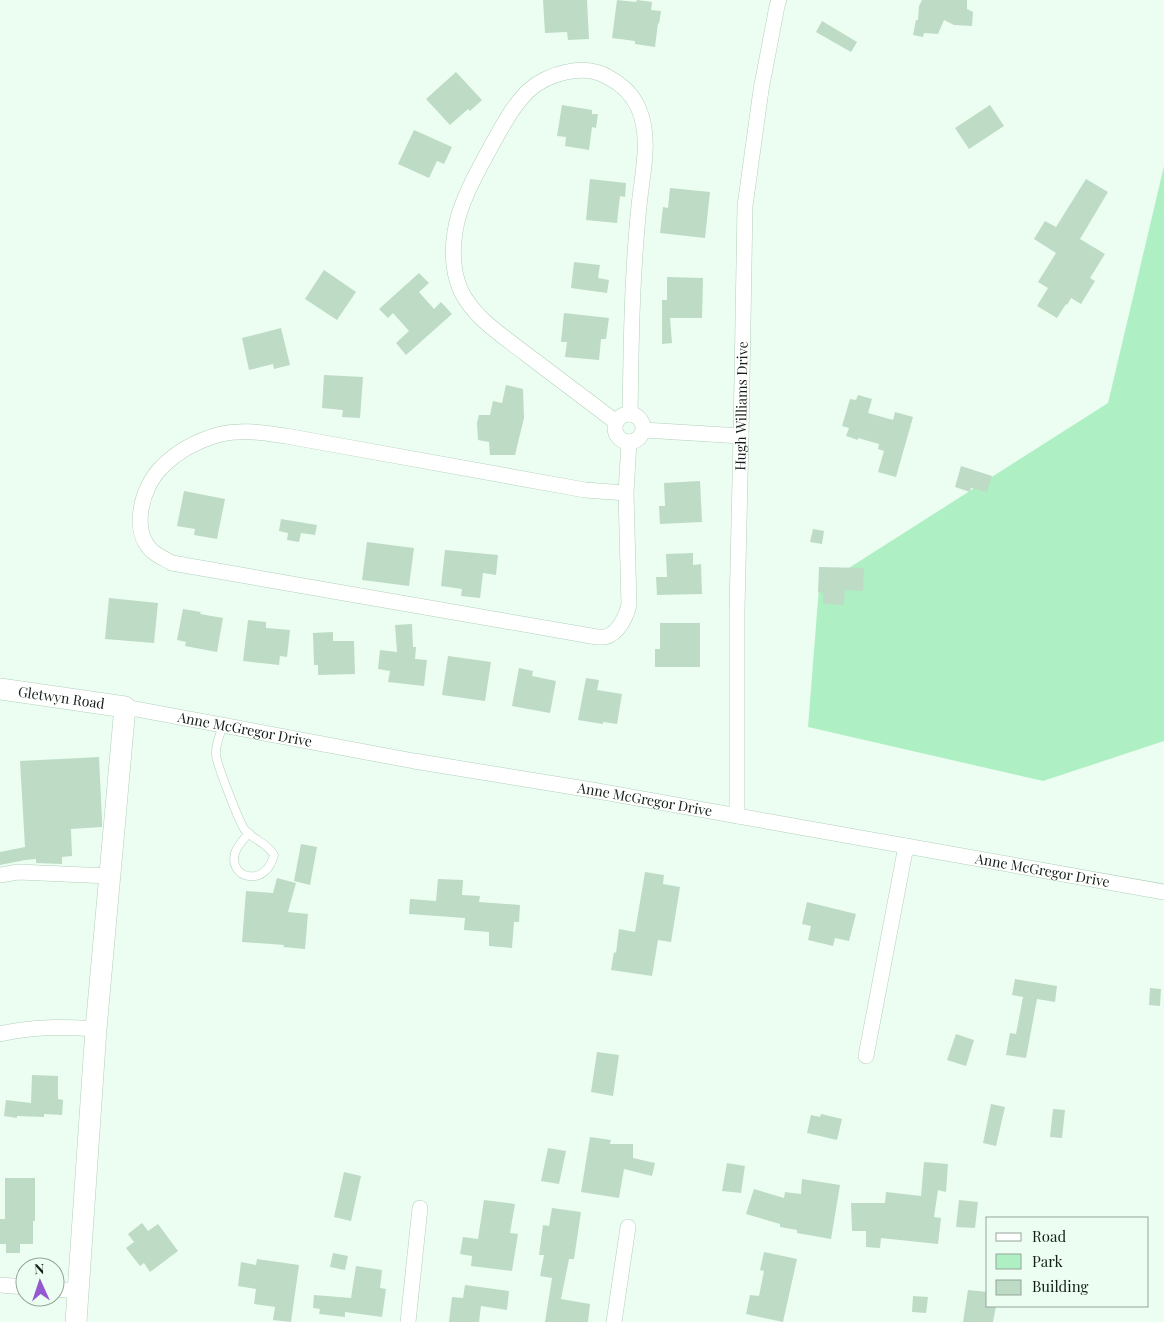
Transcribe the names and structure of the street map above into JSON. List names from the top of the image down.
{
  "streets": {
    "street": ["Hugh Williams Drive", "Gletwyn Road", "Anne McGregor Drive"]
  },
  "crossings": [
    ["Hugh Williams Drive", "Anne McGregor Drive"],
    ["Gletwyn Road", "Anne McGregor Drive"]
  ],
  "legend": ["Road", "Park", "Building"],
  "north": "top"
}
